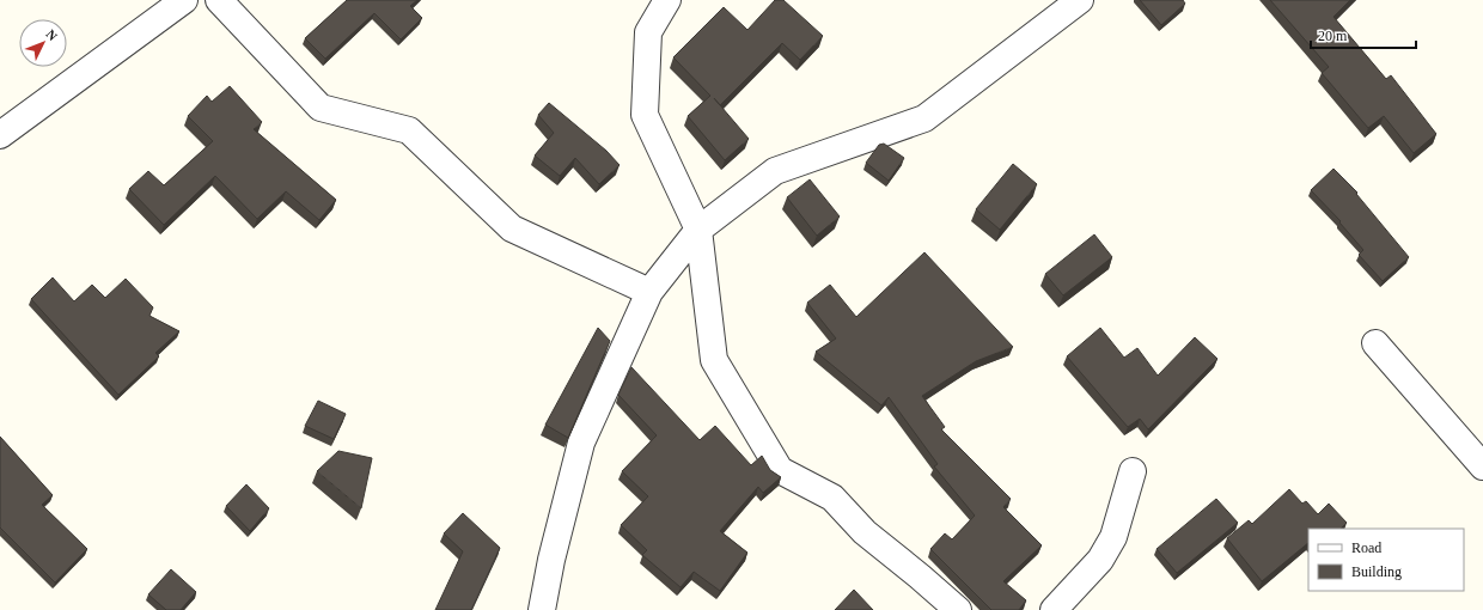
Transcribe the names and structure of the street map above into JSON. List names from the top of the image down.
{
  "legend": ["Road", "Building"],
  "scale_bar": "20 m",
  "north": "top right"
}
